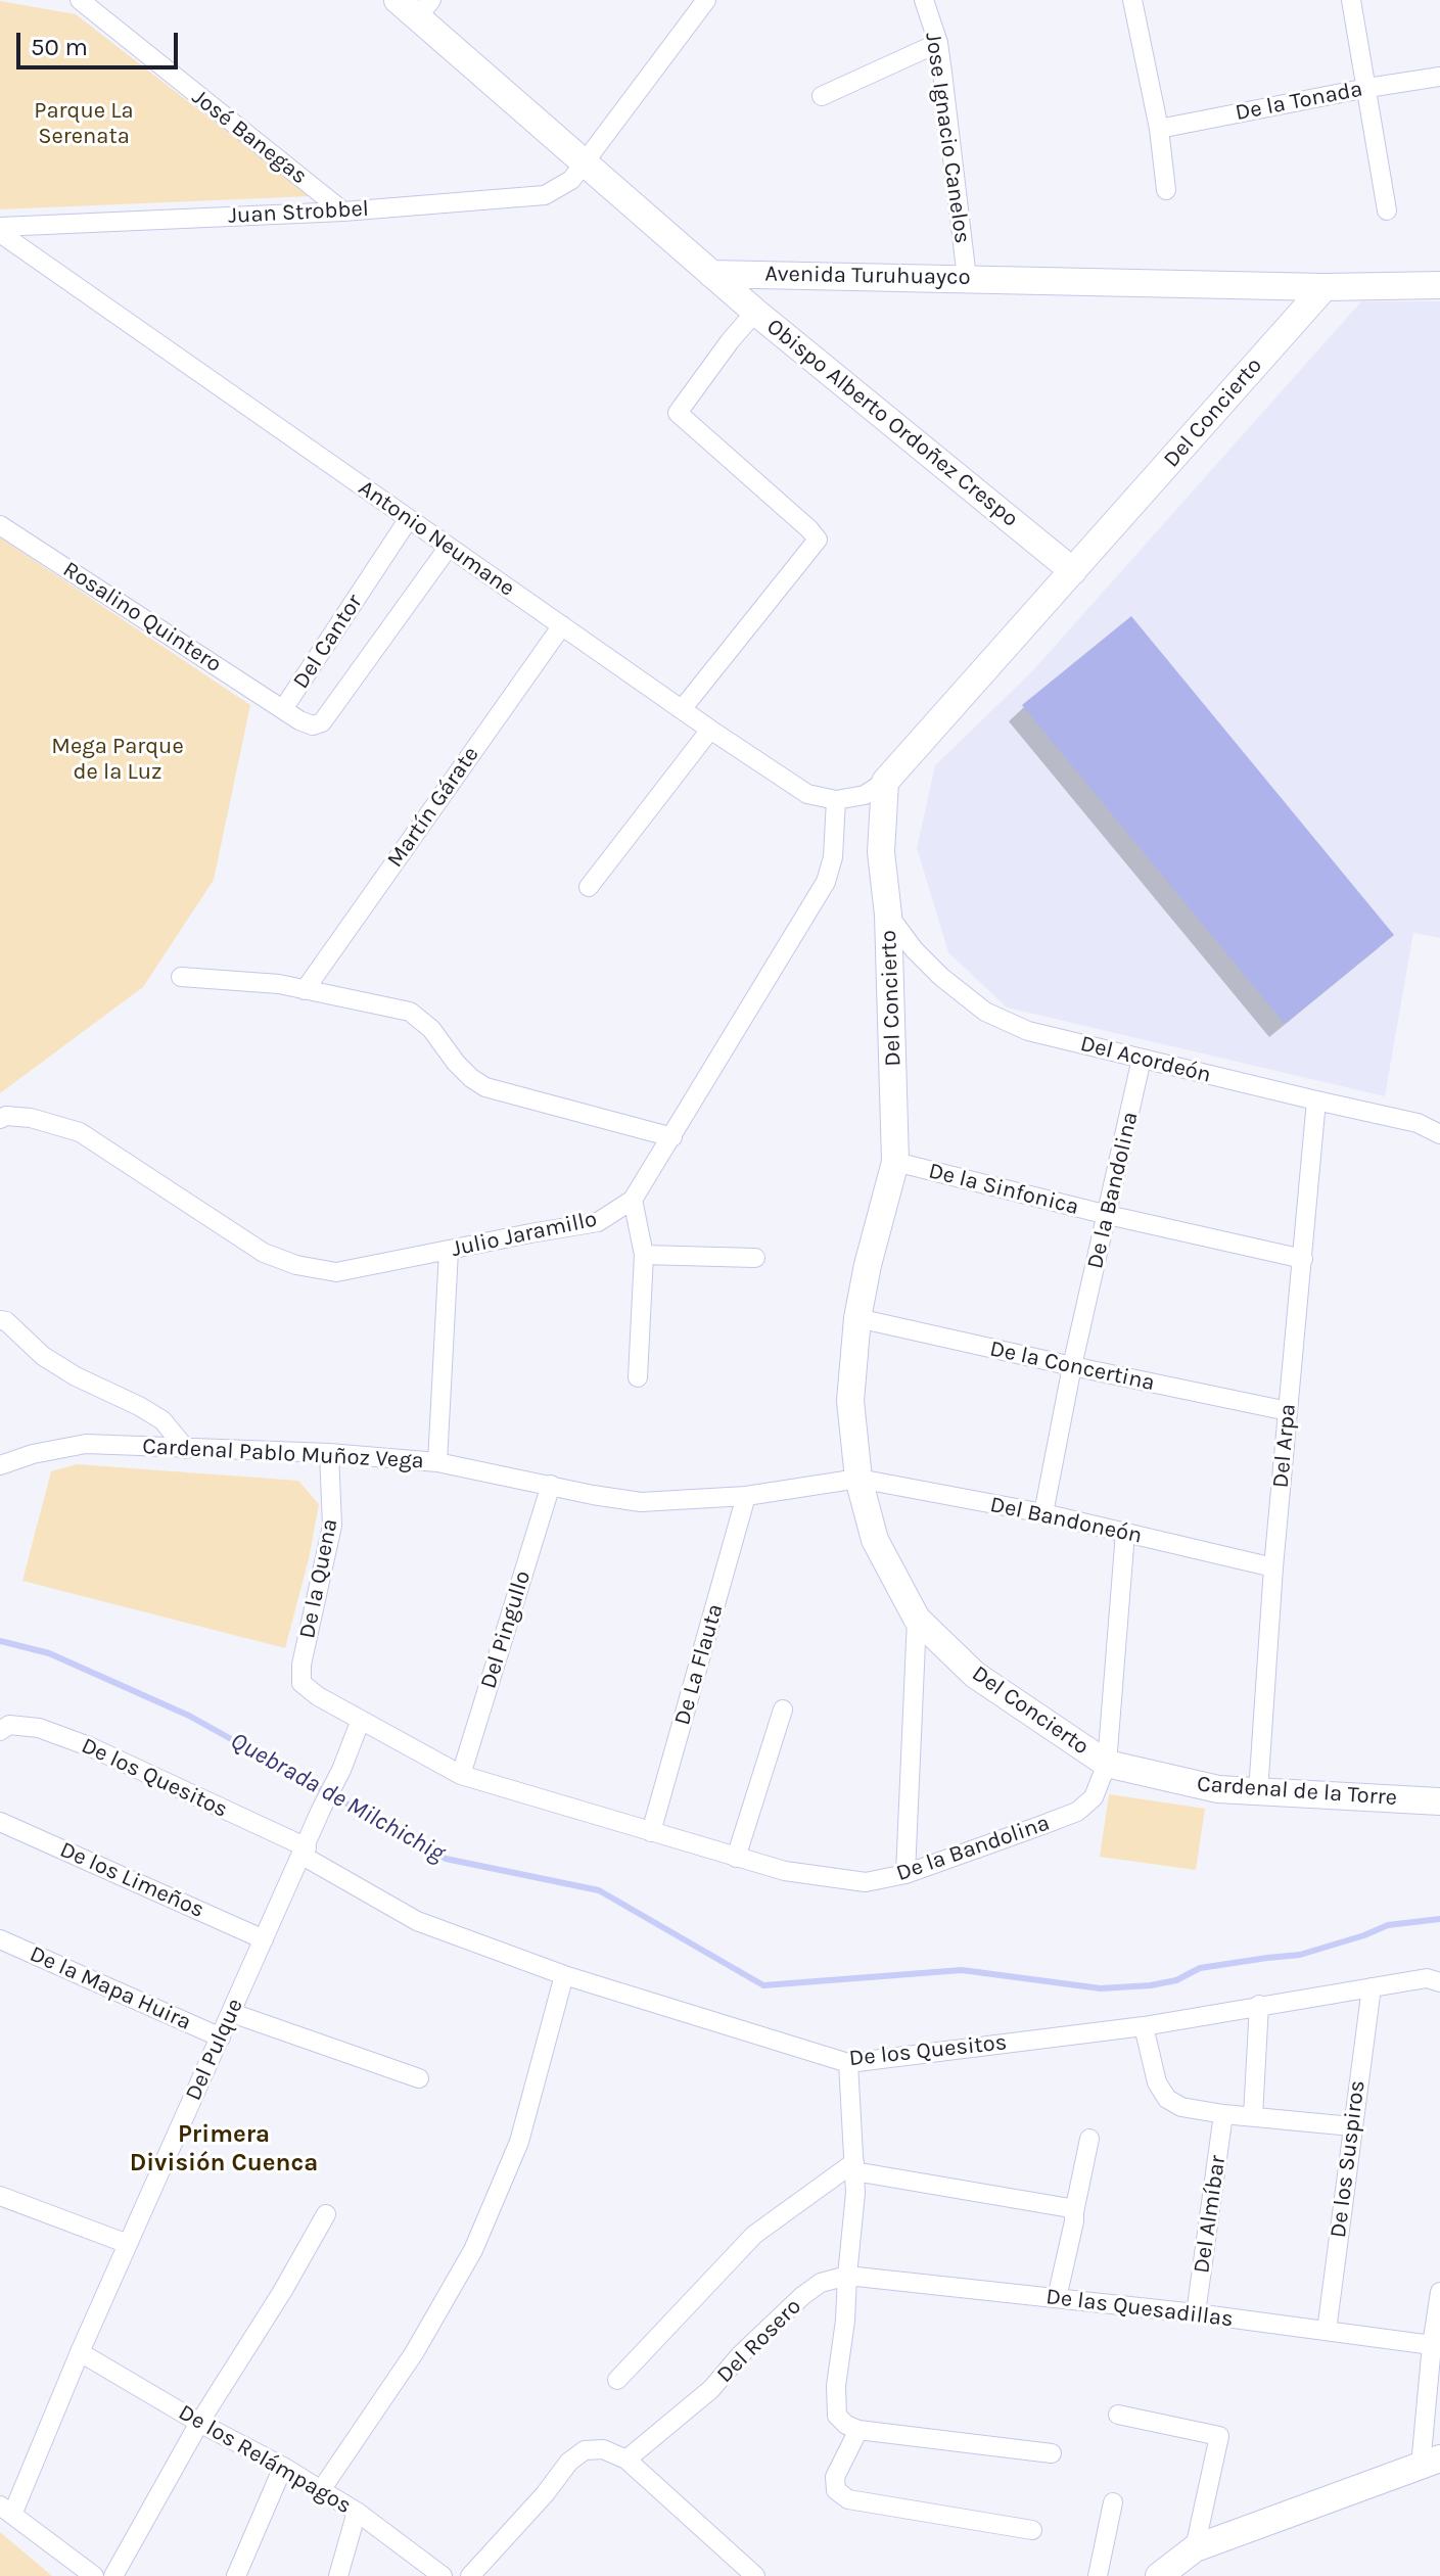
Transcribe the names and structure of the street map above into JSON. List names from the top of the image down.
{
  "streets": {
    "street": [
      "De la Tonada",
      "José Banegas",
      "Jose Ignacio Canelos",
      "Juan Strobbel",
      "Avenida Turuhuayco",
      "Del Concierto",
      "Obispo Alberto Ordoñez Crespo",
      "Antonio Neumane",
      "Rosalino Quintero",
      "Del Cantor",
      "Martín Gárate",
      "Del Acordeón",
      "De la Sinfonica",
      "De la Bandolina",
      "Julio Jaramillo",
      "De la Concertina",
      "Del Arpa",
      "Cardenal Pablo Muñoz Vega",
      "Del Bandoneón",
      "De la Quena",
      "Del Pingullo",
      "De La Flauta",
      "De los Quesitos",
      "Cardenal de la Torre",
      "De los Limeños",
      "De la Mapa Huira",
      "Del Pulque",
      "De los Suspiros",
      "Del Almíbar",
      "De las Quesadillas",
      "Del Rosero",
      "De los Relámpagos"
    ]
  },
  "crossings": [
    ["José Banegas", "Juan Strobbel"],
    ["Jose Ignacio Canelos", "Avenida Turuhuayco"],
    ["Juan Strobbel", "Antonio Neumane"],
    ["Avenida Turuhuayco", "Del Concierto"],
    ["Avenida Turuhuayco", "Obispo Alberto Ordoñez Crespo"],
    ["Del Concierto", "Obispo Alberto Ordoñez Crespo"],
    ["Del Concierto", "Del Acordeón"],
    ["Del Concierto", "De la Sinfonica"],
    ["Del Concierto", "De la Bandolina"],
    ["Del Concierto", "De la Concertina"],
    ["Del Concierto", "Cardenal Pablo Muñoz Vega"],
    ["Del Concierto", "Del Bandoneón"],
    ["Del Concierto", "Cardenal de la Torre"],
    ["Antonio Neumane", "Del Cantor"],
    ["Antonio Neumane", "Martín Gárate"],
    ["Antonio Neumane", "Julio Jaramillo"],
    ["Rosalino Quintero", "Del Cantor"],
    ["Del Acordeón", "De la Bandolina"],
    ["Del Acordeón", "Del Arpa"],
    ["De la Sinfonica", "De la Bandolina"],
    ["De la Sinfonica", "Del Arpa"],
    ["De la Bandolina", "De la Concertina"],
    ["De la Bandolina", "Del Bandoneón"],
    ["De la Bandolina", "De la Quena"],
    ["De la Bandolina", "Del Pingullo"],
    ["De la Bandolina", "De La Flauta"],
    ["De la Bandolina", "Cardenal de la Torre"],
    ["De la Bandolina", "Del Pulque"],
    ["De la Concertina", "Del Arpa"],
    ["Del Arpa", "Del Bandoneón"],
    ["Del Arpa", "Cardenal de la Torre"],
    ["Cardenal Pablo Muñoz Vega", "Del Bandoneón"],
    ["Cardenal Pablo Muñoz Vega", "De la Quena"],
    ["Cardenal Pablo Muñoz Vega", "Del Pingullo"],
    ["Cardenal Pablo Muñoz Vega", "De La Flauta"],
    ["De los Quesitos", "Del Pulque"],
    ["De los Quesitos", "De los Suspiros"],
    ["De los Limeños", "Del Pulque"],
    ["De la Mapa Huira", "Del Pulque"],
    ["Del Pulque", "De los Relámpagos"],
    ["De los Suspiros", "De las Quesadillas"],
    ["Del Almíbar", "De las Quesadillas"],
    ["De las Quesadillas", "Del Rosero"]
  ],
  "districts": ["Primera División Cuenca"],
  "water": ["Quebrada de Milchichig"],
  "parks": ["Parque La Serenata", "Mega Parque de la Luz"],
  "scale_bar": "50 m"
}
